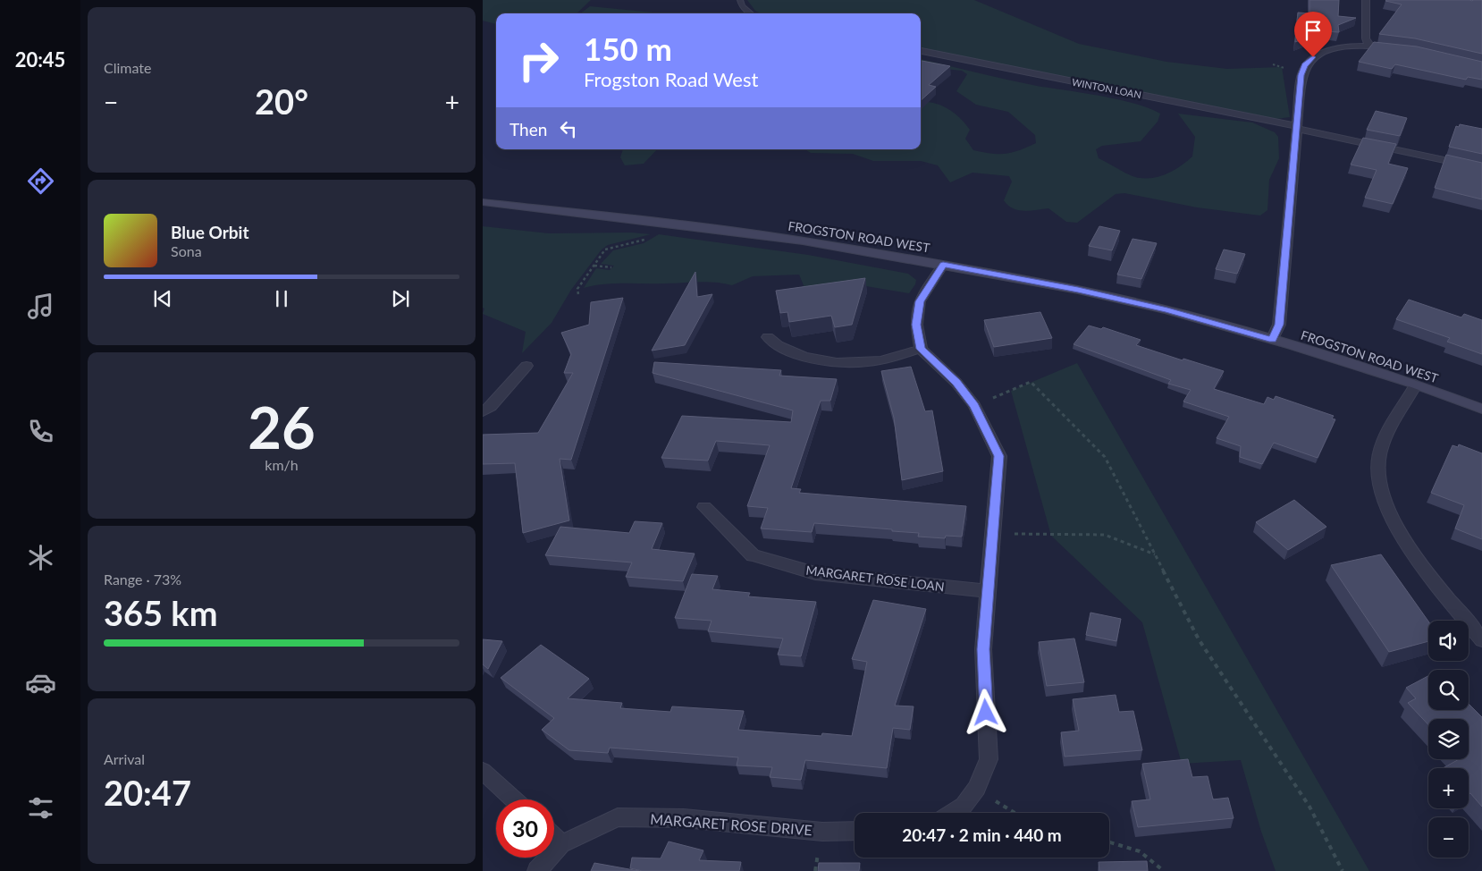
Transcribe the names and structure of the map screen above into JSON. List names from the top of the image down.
{
  "streets": {
    "main road": ["FROGSTON ROAD WEST"],
    "street": ["WINTON LOAN", "MARGARET ROSE LOAN", "MARGARET ROSE DRIVE"]
  },
  "page": {
    "tabs": "20:45",
    "tile": [
      "Climate",
      ["26", "km/h"],
      ["Range · 73%", "365 km"],
      ["Arrival", "20:47"]
    ],
    "turn": ["150 m", "Frogston Road West"],
    "heat": ["−", "20°", "+"],
    "then": "Then",
    "song": ["Blue Orbit", "Sona"],
    "map_buttons": ["+", "−"],
    "limit": "30",
    "trip": "20:47 · 2 min · 440 m"
  }
}
